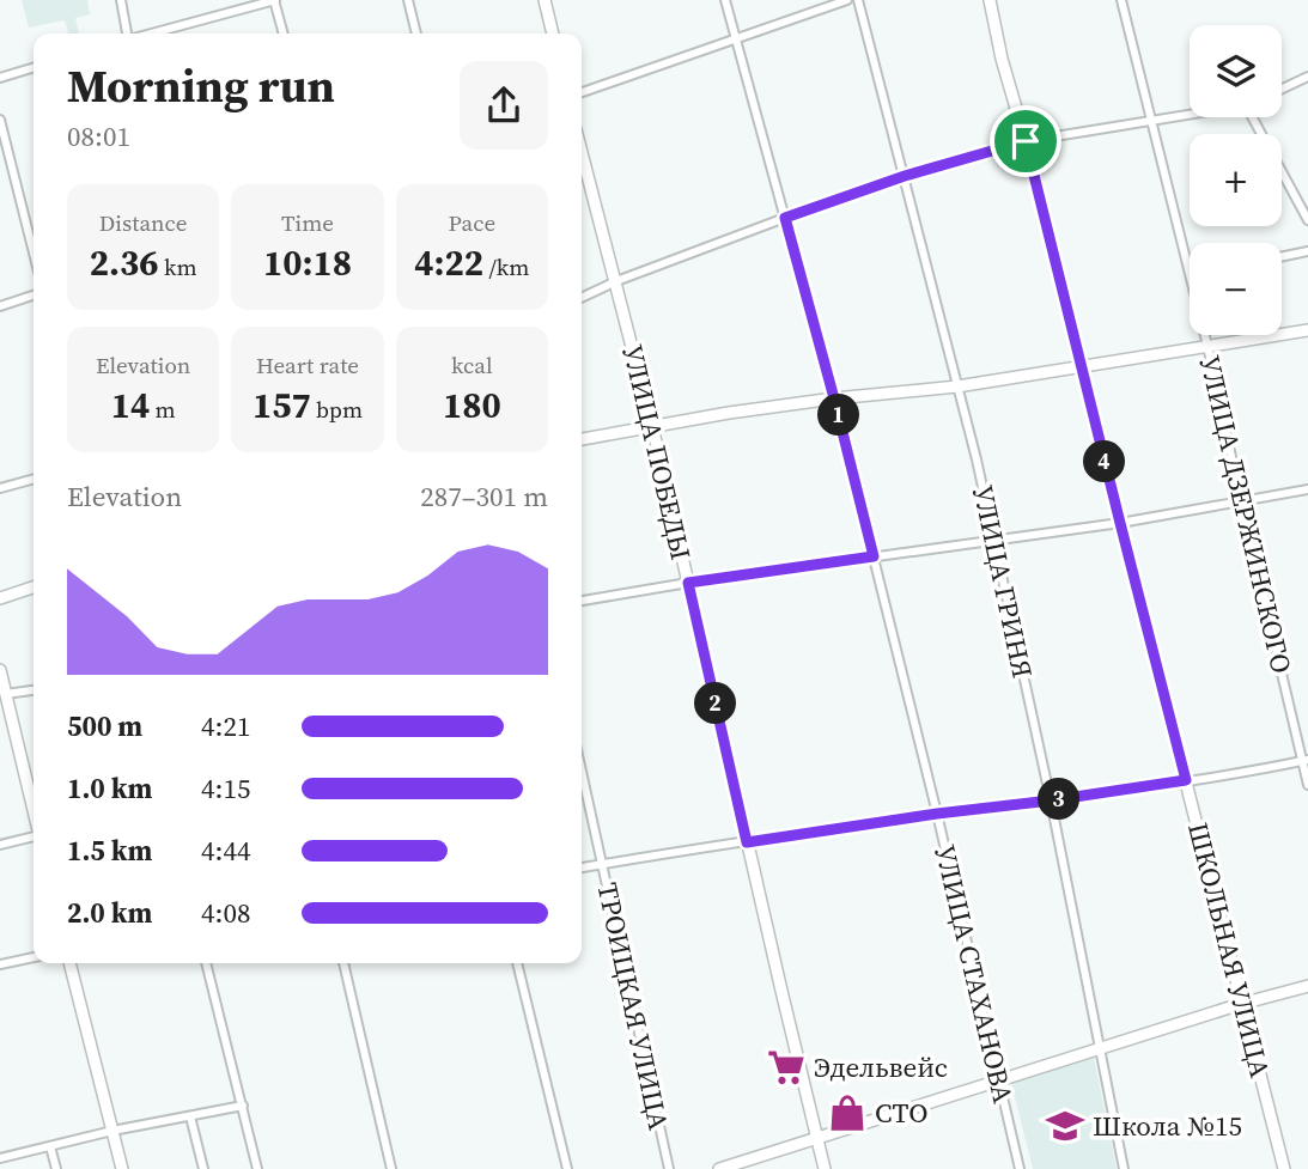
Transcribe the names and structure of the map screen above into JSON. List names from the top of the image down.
{
  "streets": {
    "street": [
      "УЛИЦА ПОБЕДЫ",
      "УЛИЦА ДЗЕРЖИНСКОГО",
      "УЛИЦА ГРИНЯ",
      "ШКОЛЬНАЯ УЛИЦА",
      "УЛИЦА СТАХАНОВА",
      "ТРОИЦКАЯ УЛИЦА"
    ]
  },
  "places": {
    "supermarket": ["Эдельвейс"],
    "shop": ["СТО"],
    "school or university": ["Школа №15"]
  },
  "page": {
    "map_buttons": ["+", "−"],
    "heading": ["Morning run", "08:01"],
    "stats": [
      ["Distance", "2.36 km"],
      ["Time", "10:18"],
      ["Pace", "4:22 /km"],
      ["Elevation", "14 m"],
      ["Heart rate", "157 bpm"],
      ["kcal", "180"]
    ],
    "pins": [
      "1",
      "4",
      "2",
      "3"
    ],
    "chart": ["Elevation", "287–301 m"],
    "list": [
      {
        "name": "500 m",
        "note": "4:21"
      },
      {
        "name": "1.0 km",
        "note": "4:15"
      },
      {
        "name": "1.5 km",
        "note": "4:44"
      },
      {
        "name": "2.0 km",
        "note": "4:08"
      }
    ]
  }
}
